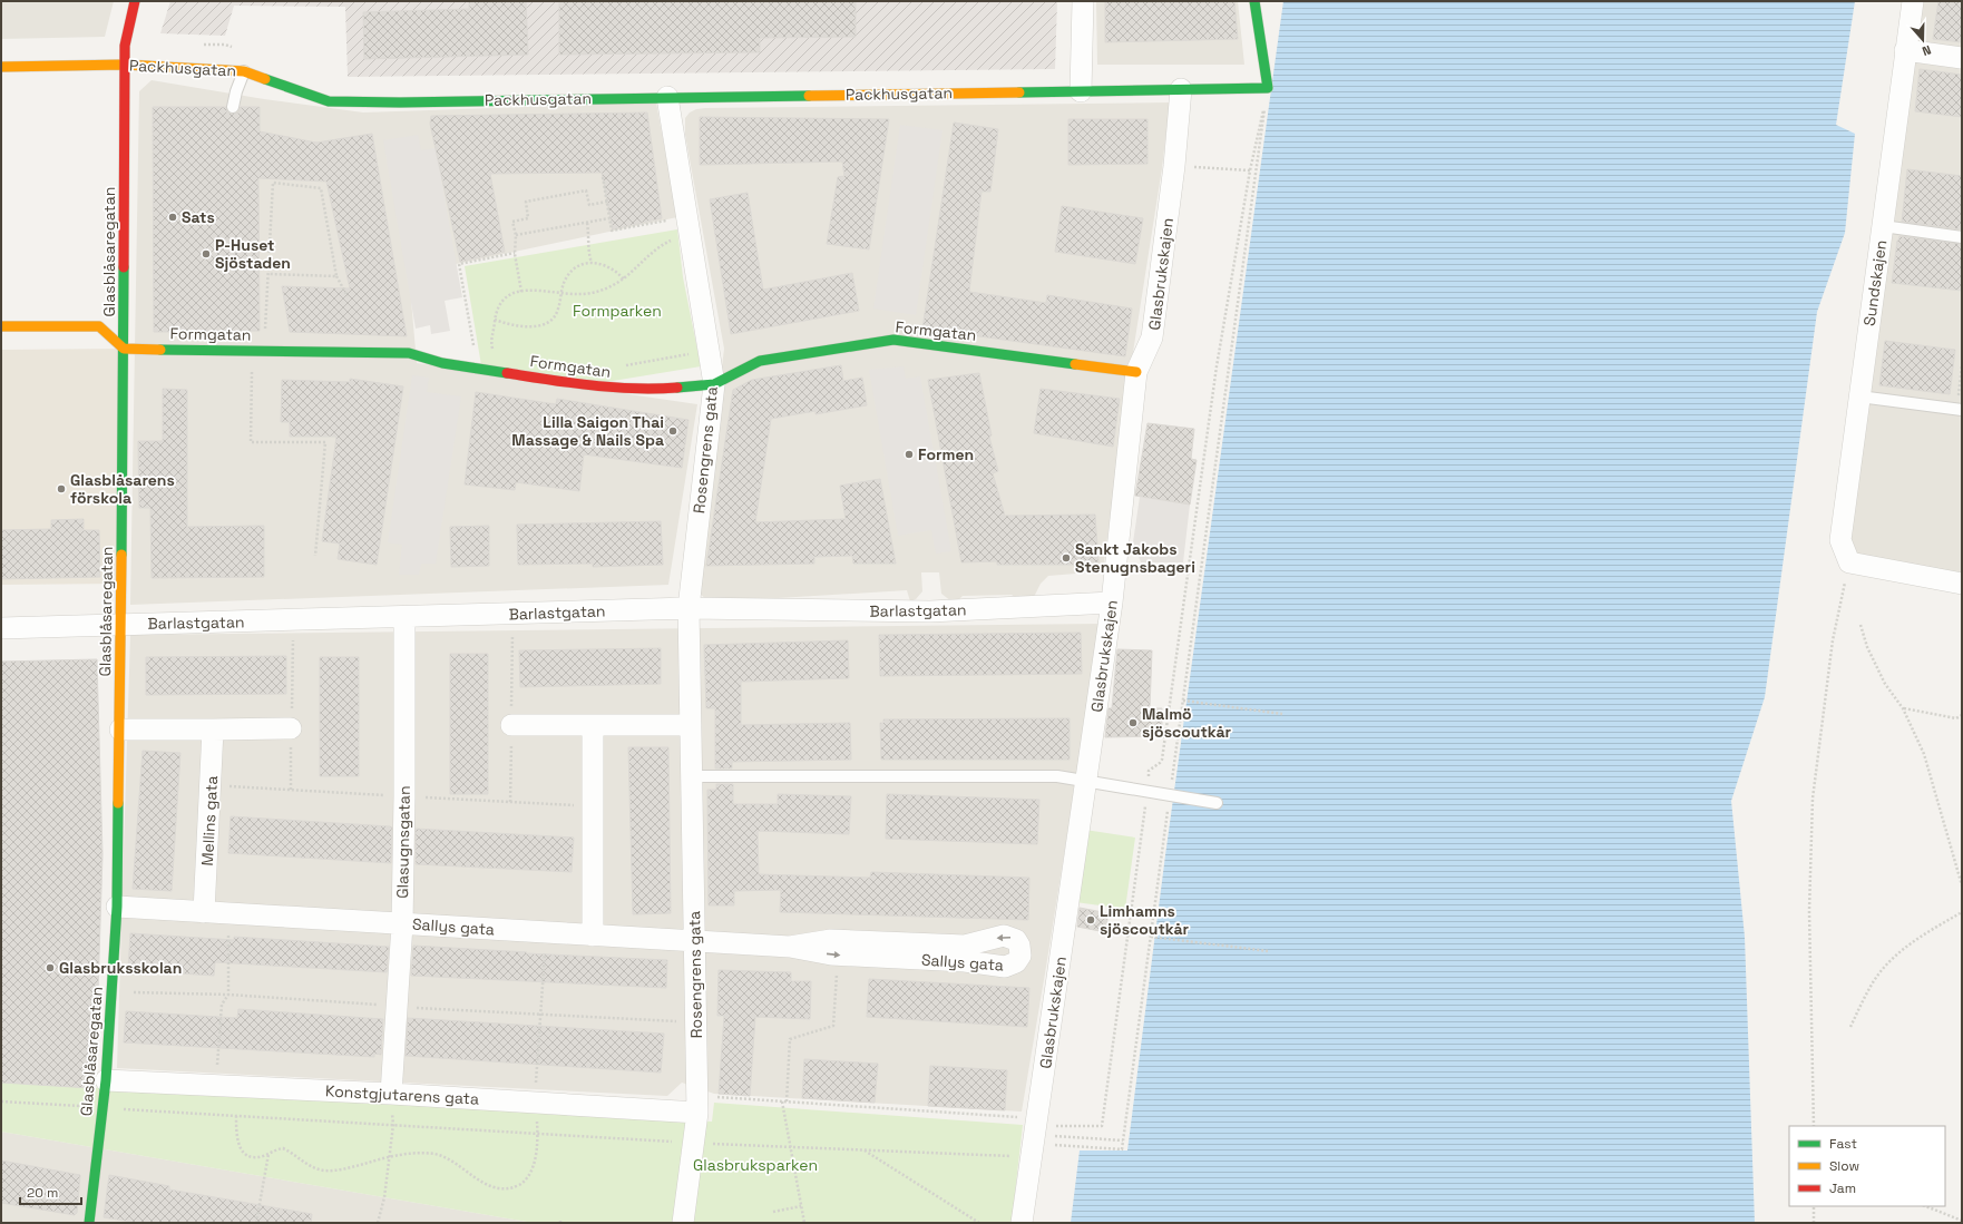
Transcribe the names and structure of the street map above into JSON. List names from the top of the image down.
{
  "streets": {
    "street": [
      "Packhusgatan",
      "Glasblåsaregatan",
      "Glasbrukskajen",
      "Sundskajen",
      "Formgatan",
      "Rosengrens gata",
      "Barlastgatan",
      "Mellins gata",
      "Glasugnsgatan",
      "Sallys gata",
      "Konstgjutarens gata"
    ]
  },
  "crossings": [
    ["Packhusgatan", "Glasblåsaregatan"],
    ["Packhusgatan", "Glasbrukskajen"],
    ["Packhusgatan", "Rosengrens gata"],
    ["Glasblåsaregatan", "Formgatan"],
    ["Glasblåsaregatan", "Barlastgatan"],
    ["Glasblåsaregatan", "Sallys gata"],
    ["Glasblåsaregatan", "Konstgjutarens gata"],
    ["Glasbrukskajen", "Formgatan"],
    ["Glasbrukskajen", "Barlastgatan"],
    ["Formgatan", "Rosengrens gata"],
    ["Rosengrens gata", "Barlastgatan"],
    ["Rosengrens gata", "Sallys gata"],
    ["Rosengrens gata", "Konstgjutarens gata"],
    ["Barlastgatan", "Glasugnsgatan"],
    ["Mellins gata", "Sallys gata"],
    ["Glasugnsgatan", "Sallys gata"],
    ["Glasugnsgatan", "Konstgjutarens gata"]
  ],
  "parks": ["Formparken", "Glasbruksparken"],
  "places": [
    "Sats",
    "P-Huset Sjöstaden",
    "Lilla Saigon Thai Massage & Nails Spa",
    "Formen",
    "Glasblåsarens förskola",
    "Sankt Jakobs Stenugnsbageri",
    "Malmö sjöscoutkår",
    "Limhamns sjöscoutkår",
    "Glasbruksskolan"
  ],
  "legend": ["Fast", "Slow", "Jam"],
  "scale_bar": "20 m",
  "north": "bottom"
}
